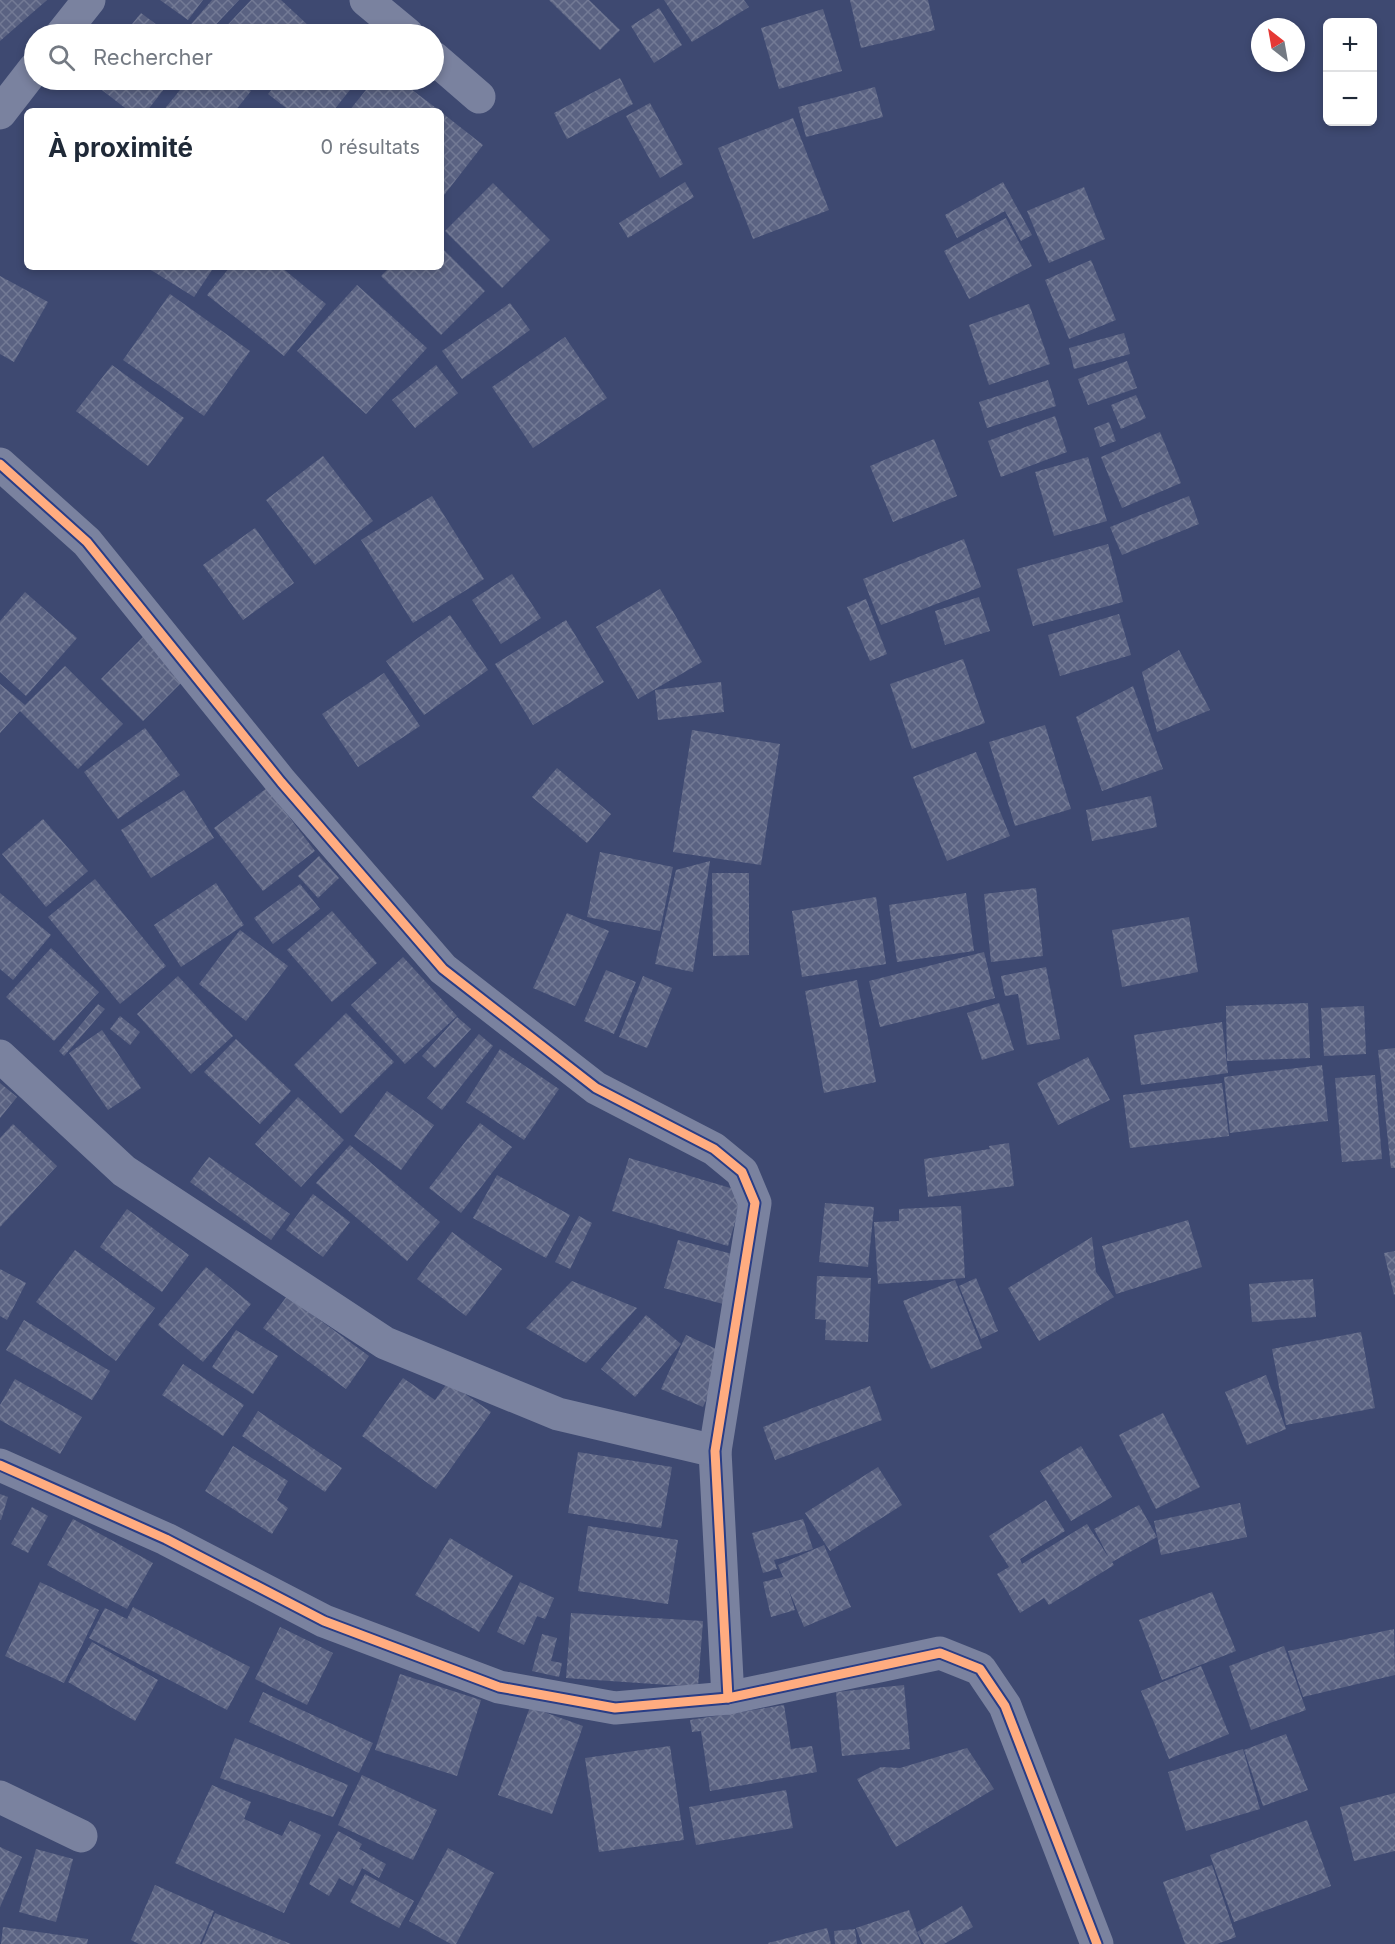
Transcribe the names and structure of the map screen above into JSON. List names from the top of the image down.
{
  "north": "top left",
  "page": {
    "map_buttons": ["+", "−"],
    "search": "Rechercher",
    "heading": ["À proximité", "0 résultats"]
  }
}
